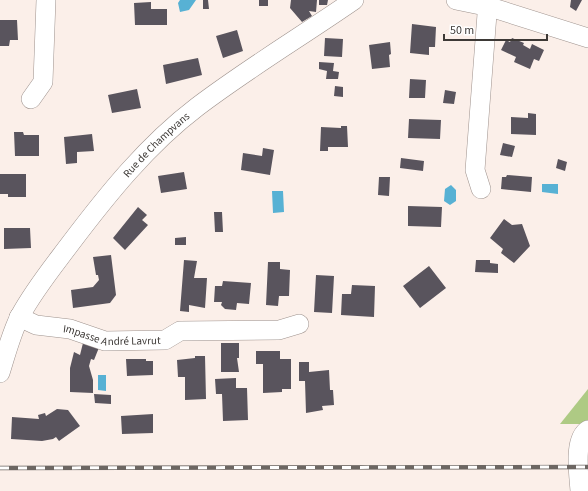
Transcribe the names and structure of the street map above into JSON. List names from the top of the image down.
{
  "streets": {
    "street": ["Rue de Champvans", "Impasse André Lavrut"]
  },
  "crossings": [
    ["Rue de Champvans", "Impasse André Lavrut"]
  ],
  "scale_bar": "50 m"
}
